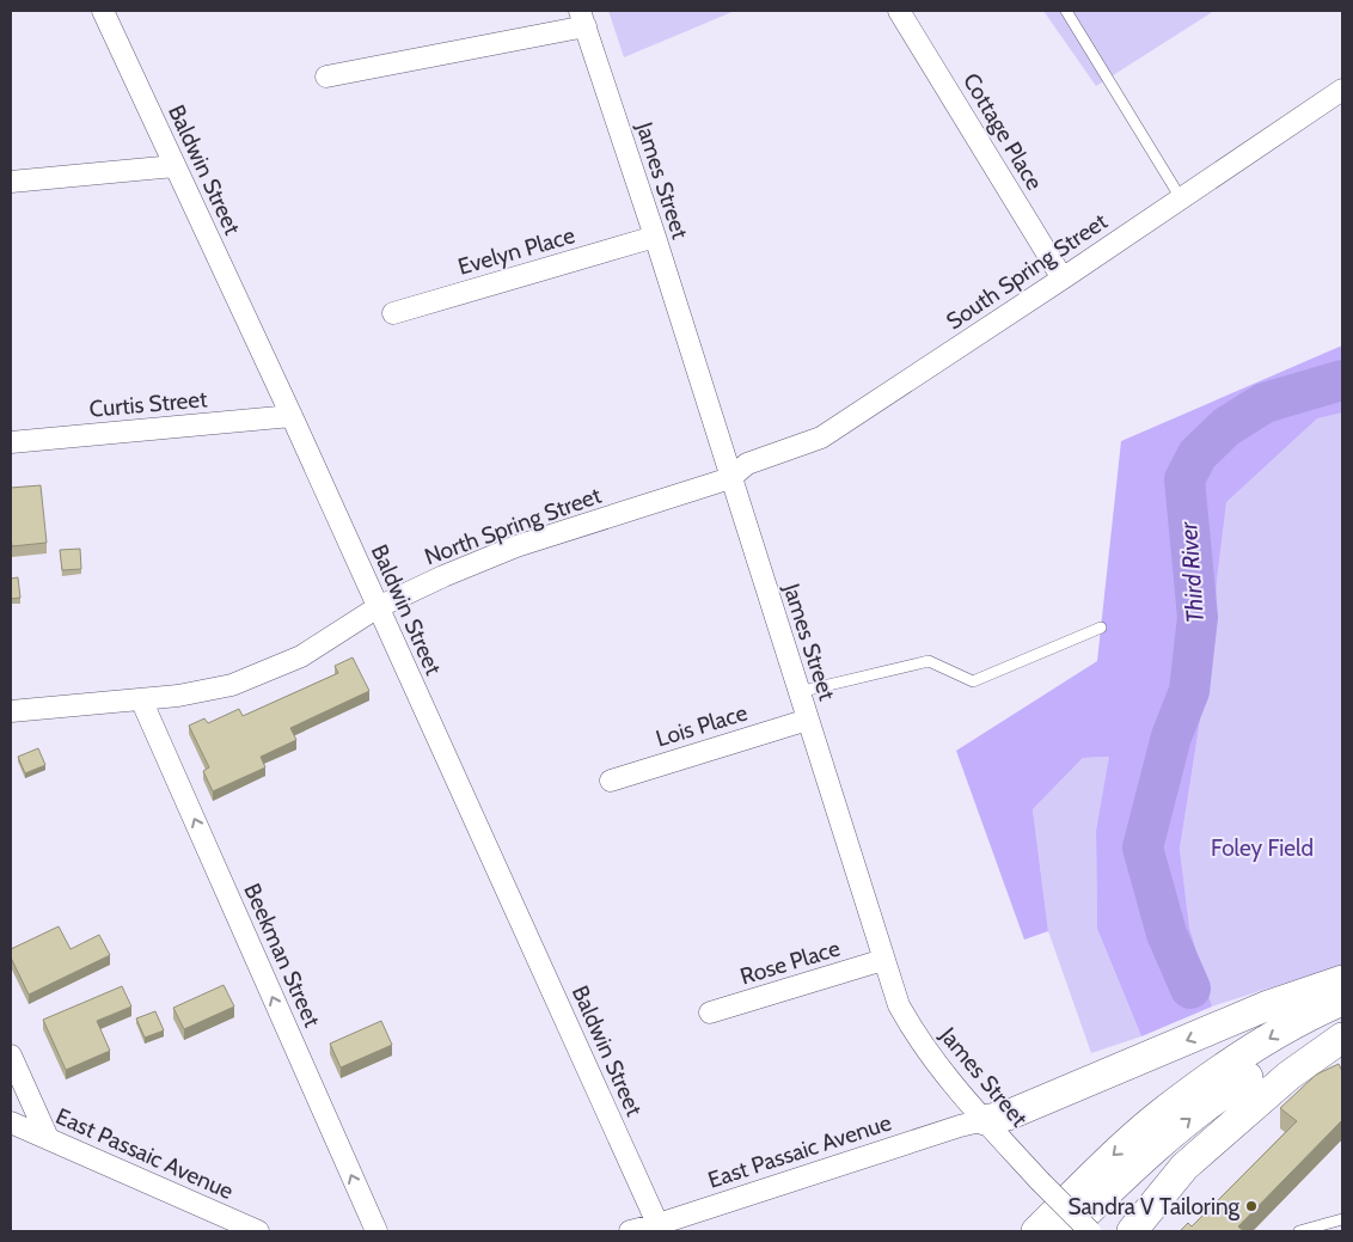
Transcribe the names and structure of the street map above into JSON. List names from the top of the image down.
{
  "streets": {
    "street": [
      "Cottage Place",
      "Baldwin Street",
      "James Street",
      "Evelyn Place",
      "South Spring Street",
      "Curtis Street",
      "North Spring Street",
      "Lois Place",
      "Beekman Street",
      "Rose Place",
      "East Passaic Avenue"
    ]
  },
  "crossings": [
    ["Cottage Place", "South Spring Street"],
    ["Baldwin Street", "Curtis Street"],
    ["Baldwin Street", "North Spring Street"],
    ["Baldwin Street", "East Passaic Avenue"],
    ["James Street", "Evelyn Place"],
    ["James Street", "South Spring Street"],
    ["James Street", "North Spring Street"],
    ["James Street", "Lois Place"],
    ["James Street", "Rose Place"],
    ["James Street", "East Passaic Avenue"],
    ["South Spring Street", "North Spring Street"],
    ["North Spring Street", "Beekman Street"]
  ],
  "one_way": ["Beekman Street"],
  "water": ["Third River"],
  "parks": ["Foley Field"],
  "places": ["Sandra V Tailoring"]
}
